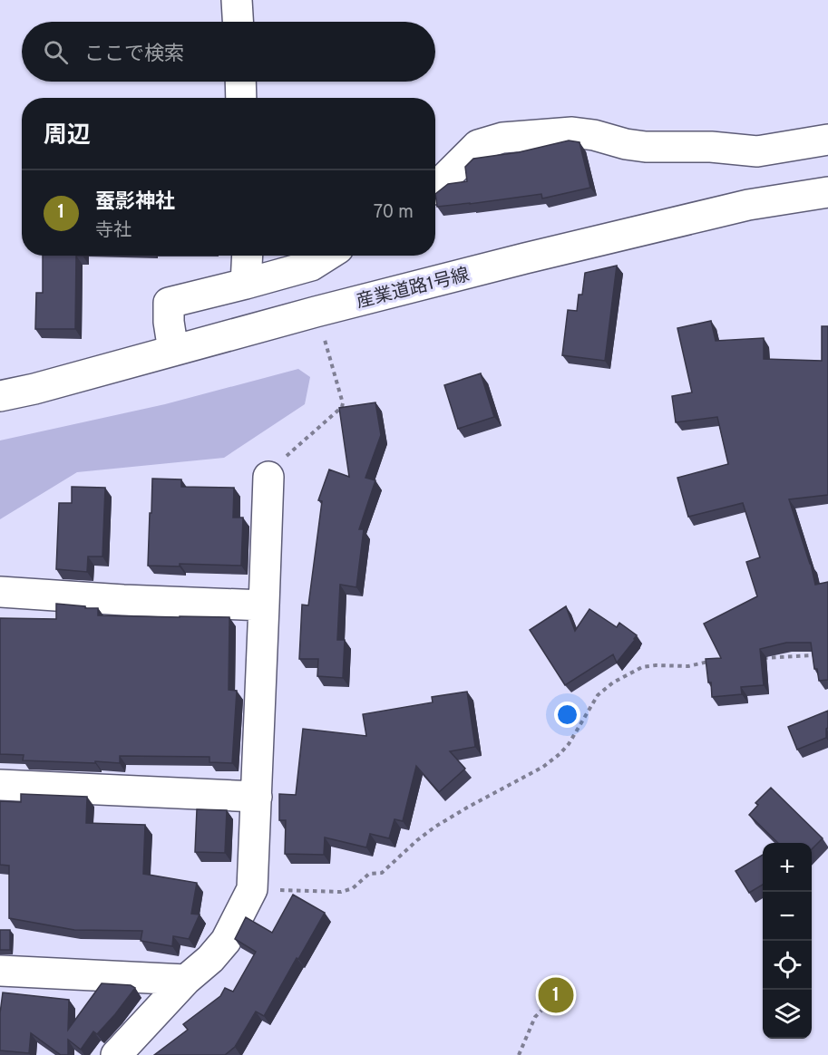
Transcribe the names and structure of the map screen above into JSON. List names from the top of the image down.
{
  "streets": {
    "street": ["産業道路1号線"]
  },
  "page": {
    "search": "ここで検索",
    "heading": "周辺",
    "list": [
      {
        "mark": "1",
        "name": "蚕影神社",
        "note": "寺社",
        "value": "70 m"
      }
    ],
    "map_buttons": ["+", "−"],
    "pins": "1"
  }
}
